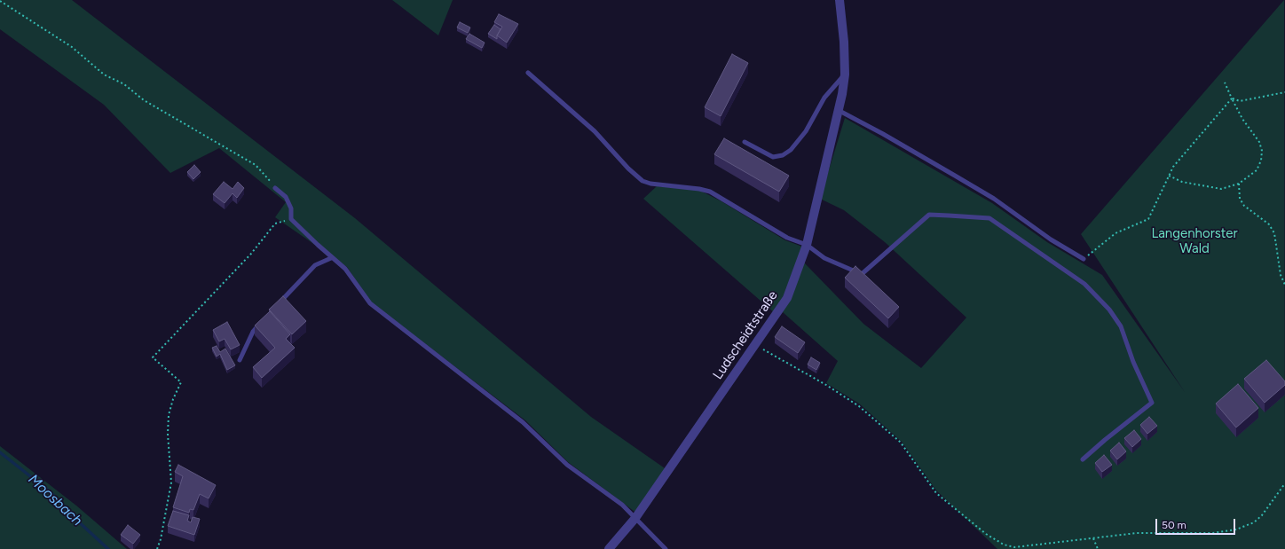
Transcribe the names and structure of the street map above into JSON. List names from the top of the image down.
{
  "streets": {
    "street": ["Ludscheidtstraße"]
  },
  "water": ["Moosbach"],
  "parks": ["Langenhorster Wald"],
  "scale_bar": "50 m"
}
